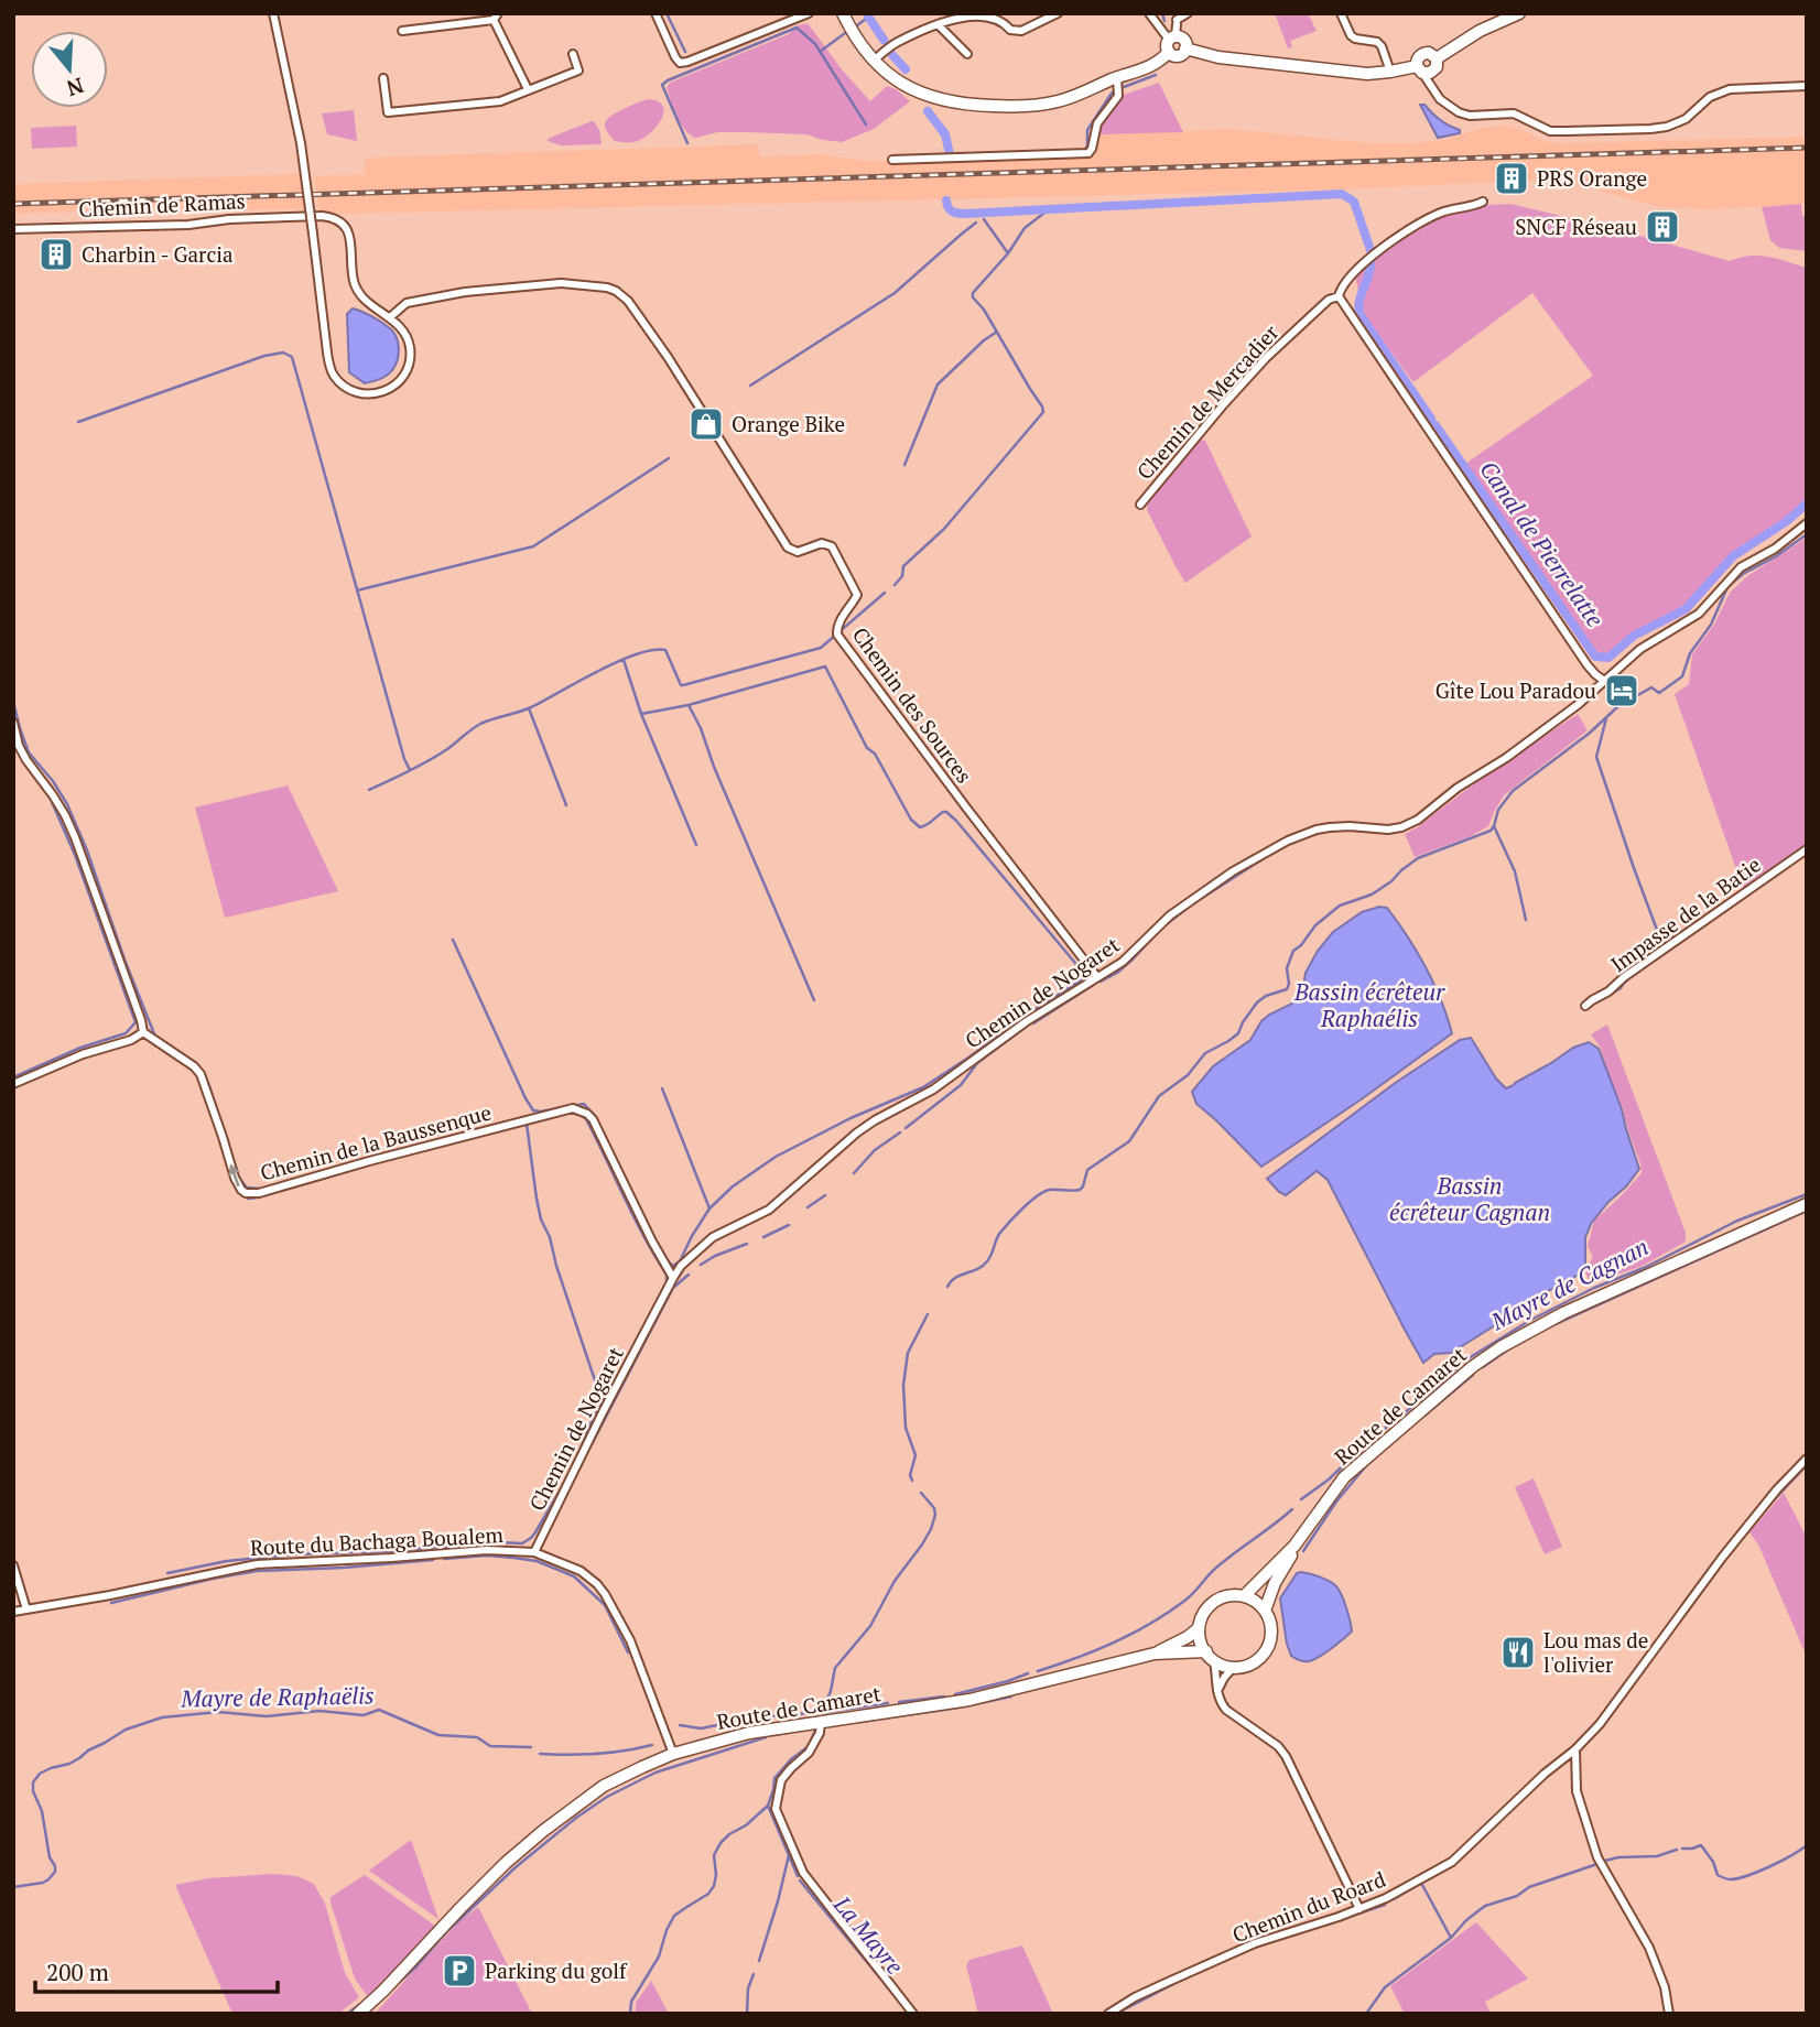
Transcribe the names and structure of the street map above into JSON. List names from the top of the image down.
{
  "streets": {
    "main road": ["Route de Camaret"],
    "street": [
      "Chemin de Ramas",
      "Chemin de Mercadier",
      "Chemin des Sources",
      "Impasse de la Batie",
      "Chemin de Nogaret",
      "Chemin de la Baussenque",
      "Route du Bachaga Boualem",
      "Chemin du Roard"
    ]
  },
  "crossings": [
    ["Chemin de Ramas", "Chemin des Sources"],
    ["Chemin des Sources", "Chemin de Nogaret"],
    ["Chemin de Nogaret", "Chemin de la Baussenque"],
    ["Chemin de Nogaret", "Route du Bachaga Boualem"],
    ["Route de Camaret", "Route du Bachaga Boualem"]
  ],
  "water": [
    "Canal de Pierrelatte",
    "Bassin écrêteur Raphaélis",
    "Bassin écrêteur Cagnan",
    "Mayre de Cagnan",
    "Mayre de Raphaëlis",
    "La Mayre"
  ],
  "places": {
    "building": ["PRS Orange", "SNCF Réseau", "Charbin - Garcia"],
    "shop": ["Orange Bike"],
    "hotel": ["Gîte Lou Paradou"],
    "restaurant": ["Lou mas de l'olivier"],
    "parking": ["Parking du golf"]
  },
  "scale_bar": "200 m",
  "north": "bottom"
}
